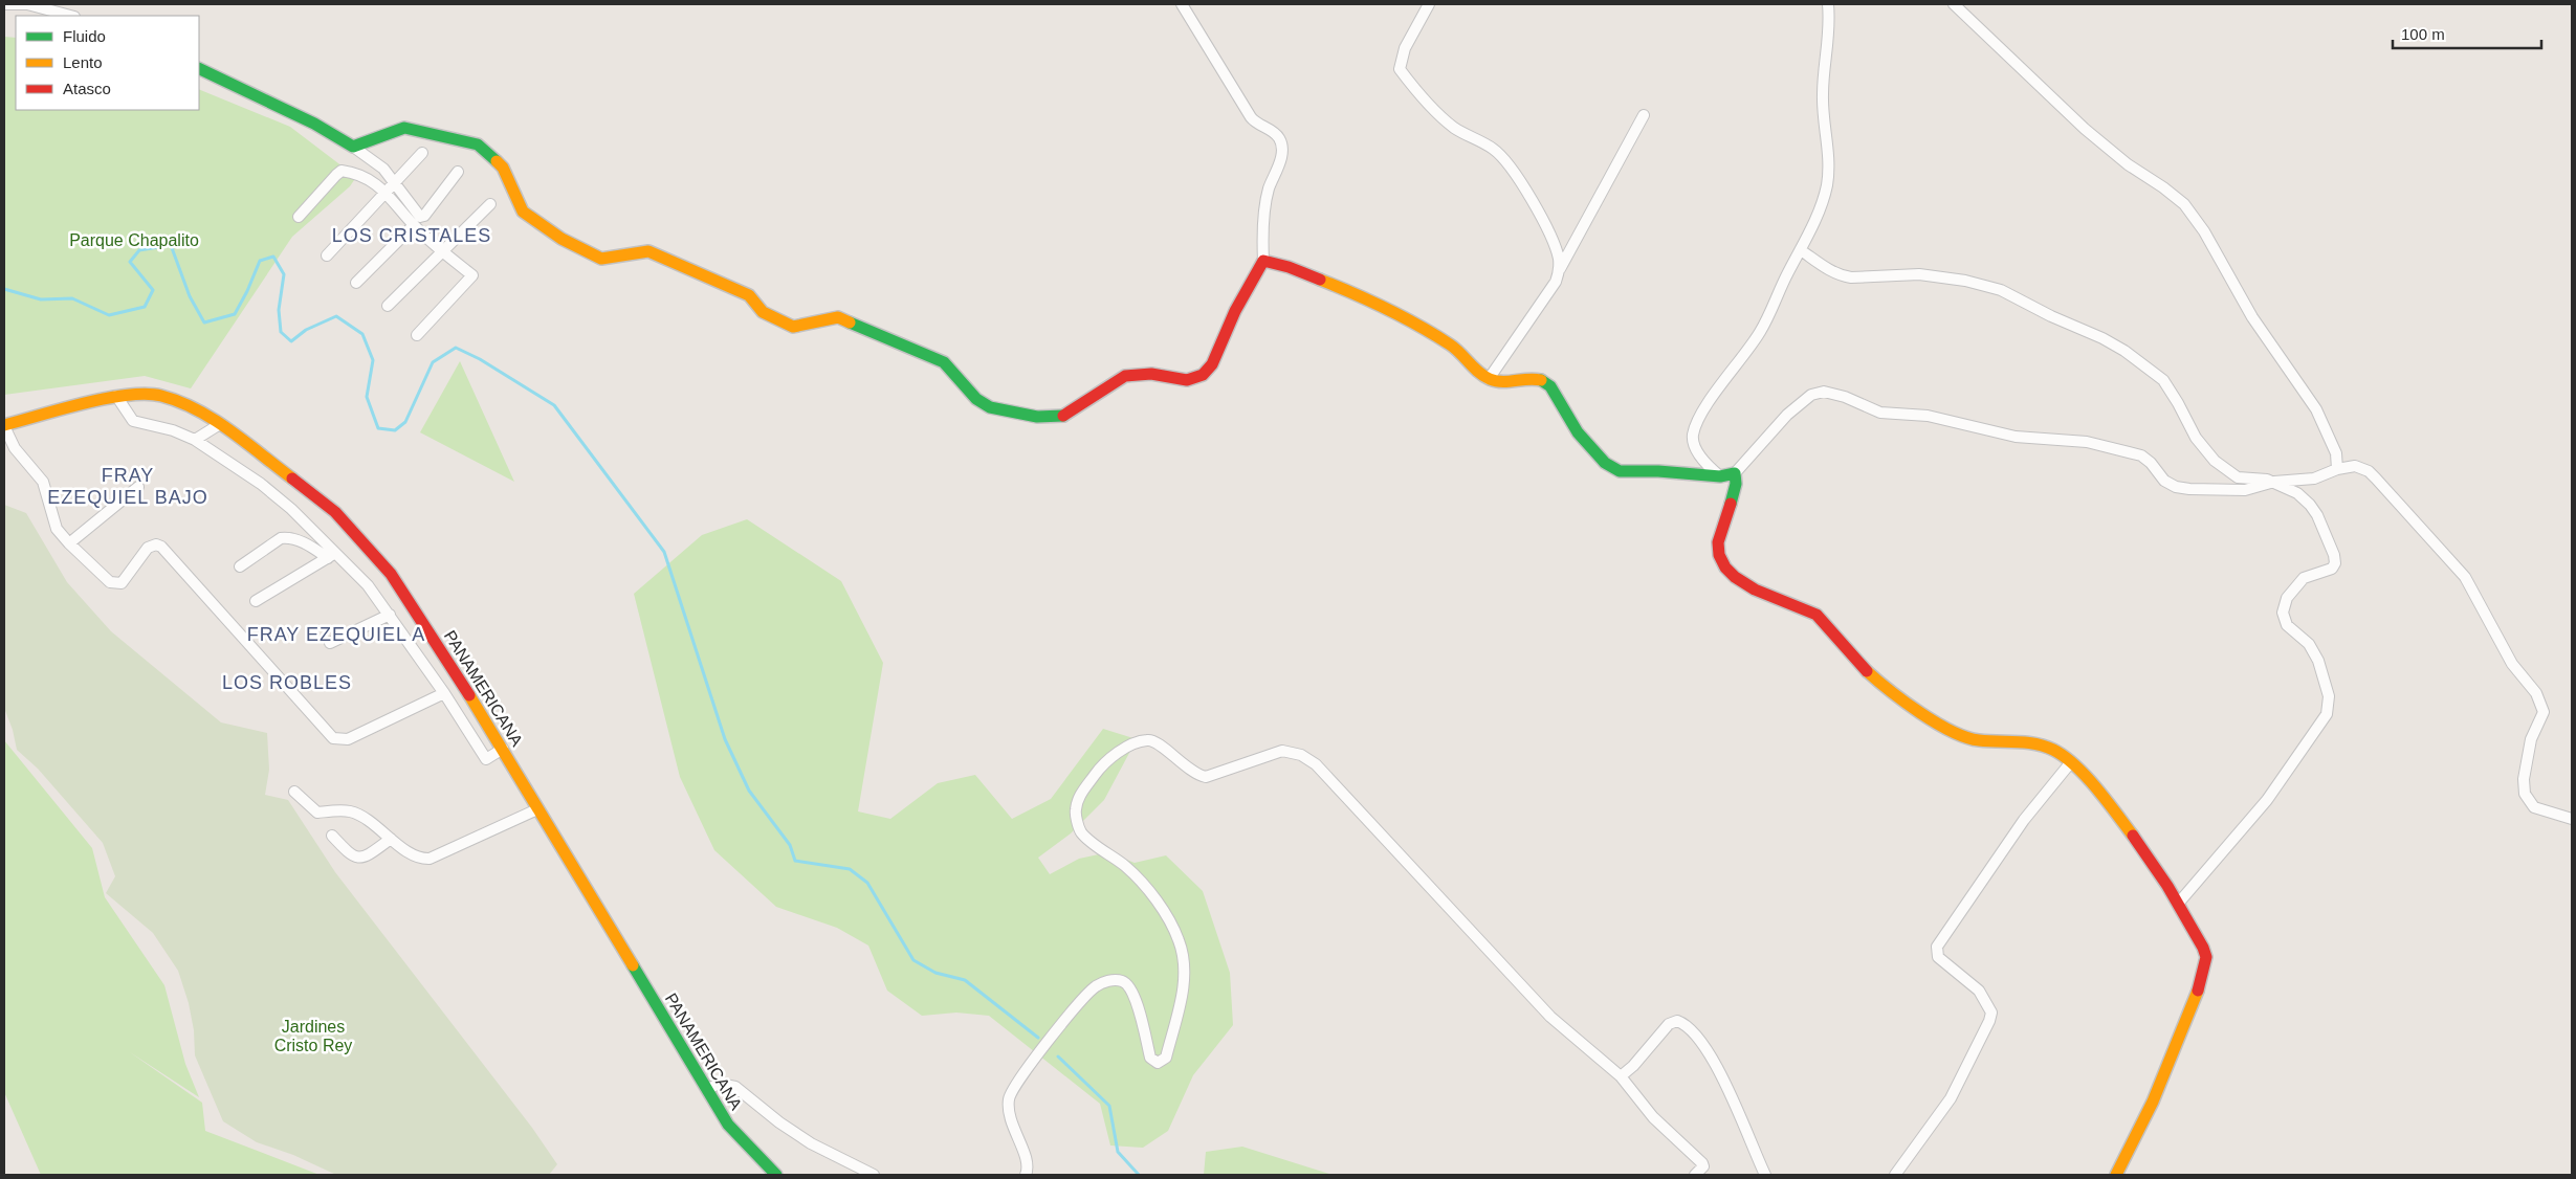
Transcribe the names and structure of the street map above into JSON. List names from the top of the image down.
{
  "streets": {
    "street": ["PANAMERICANA"]
  },
  "districts": [
    "LOS CRISTALES",
    "FRAY EZEQUIEL BAJO",
    "FRAY EZEQUIEL A",
    "LOS ROBLES"
  ],
  "parks": ["Parque Chapalito", "Jardines Cristo Rey"],
  "legend": ["Fluido", "Lento", "Atasco"],
  "scale_bar": "100 m"
}
